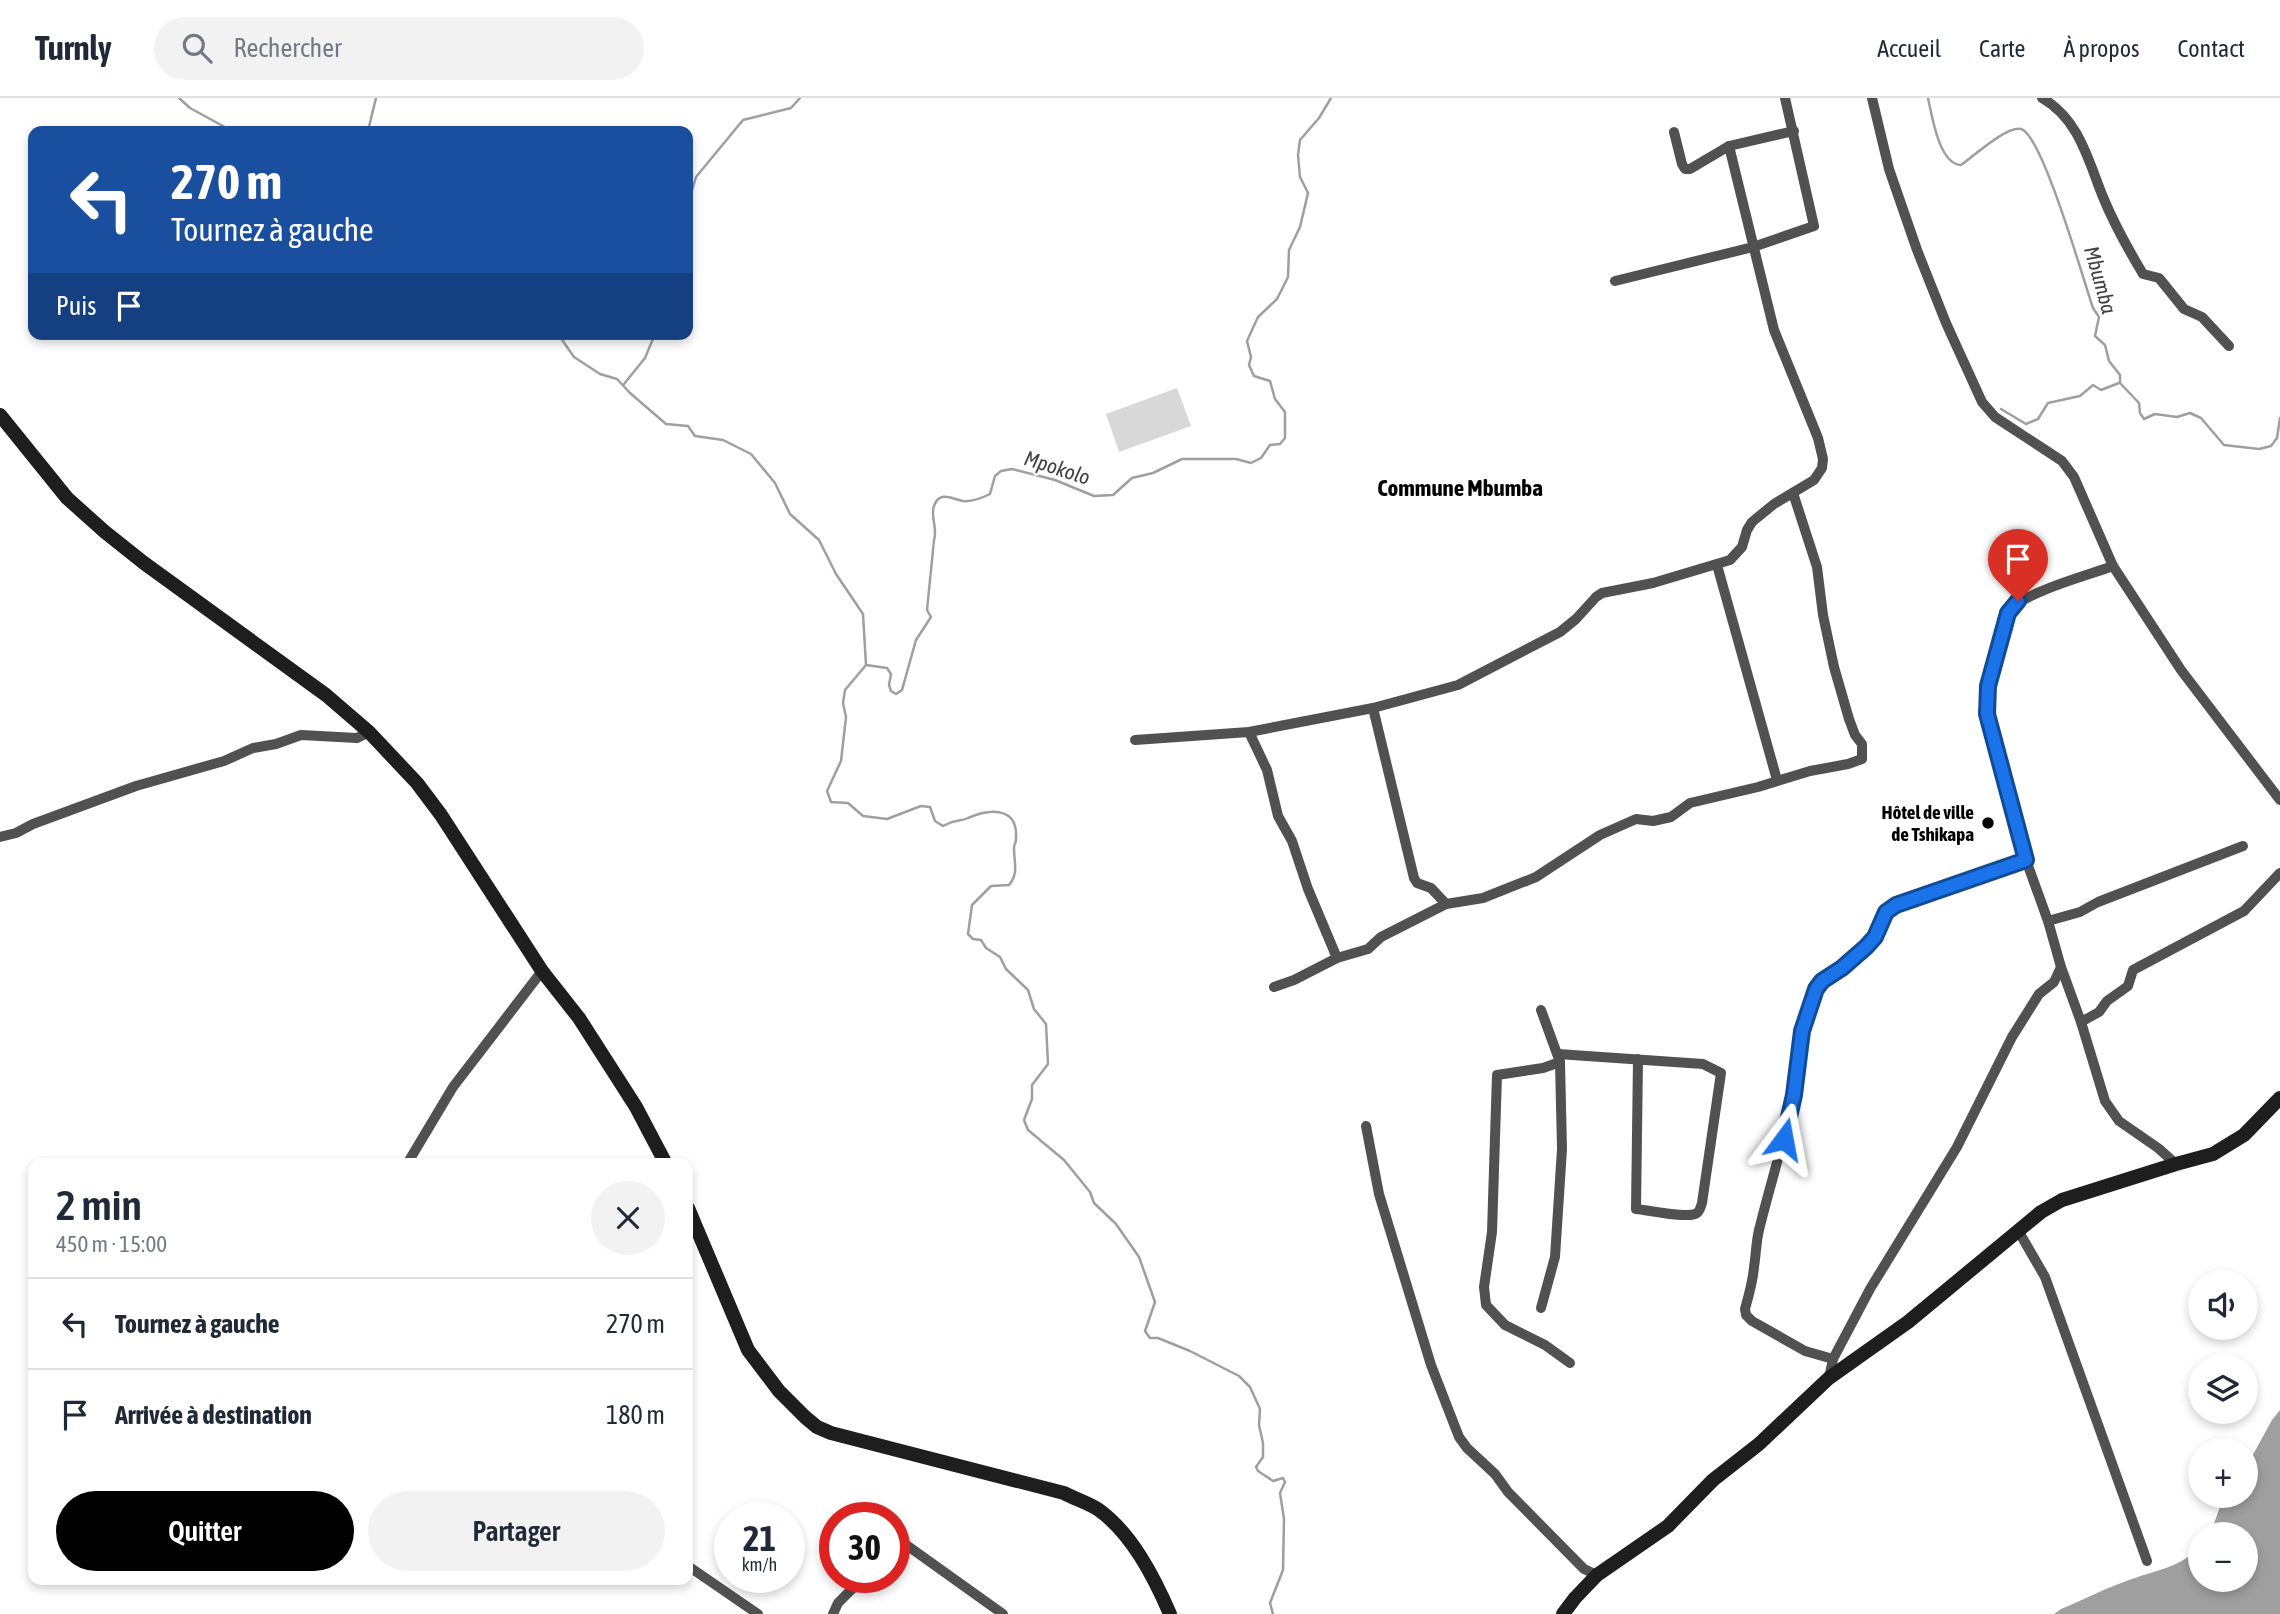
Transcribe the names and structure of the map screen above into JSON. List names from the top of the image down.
{
  "districts": ["Commune Mbumba"],
  "water": ["Mbumba", "Mpokolo"],
  "places": ["Hôtel de ville de Tshikapa"],
  "page": {
    "header": "Turnly",
    "search": "Rechercher",
    "nav": [
      "Accueil",
      "Carte",
      "À propos",
      "Contact"
    ],
    "turn": ["270 m", "Tournez à gauche"],
    "then": "Puis",
    "heading": ["2 min", "450 m · 15:00"],
    "map_buttons": ["+", "−"],
    "list": [
      {
        "name": "Tournez à gauche",
        "value": "270 m"
      },
      {
        "name": "Arrivée à destination",
        "value": "180 m"
      }
    ],
    "buttons": ["Quitter", "Partager"],
    "speed": "21 km/h",
    "limit": "30"
  }
}
